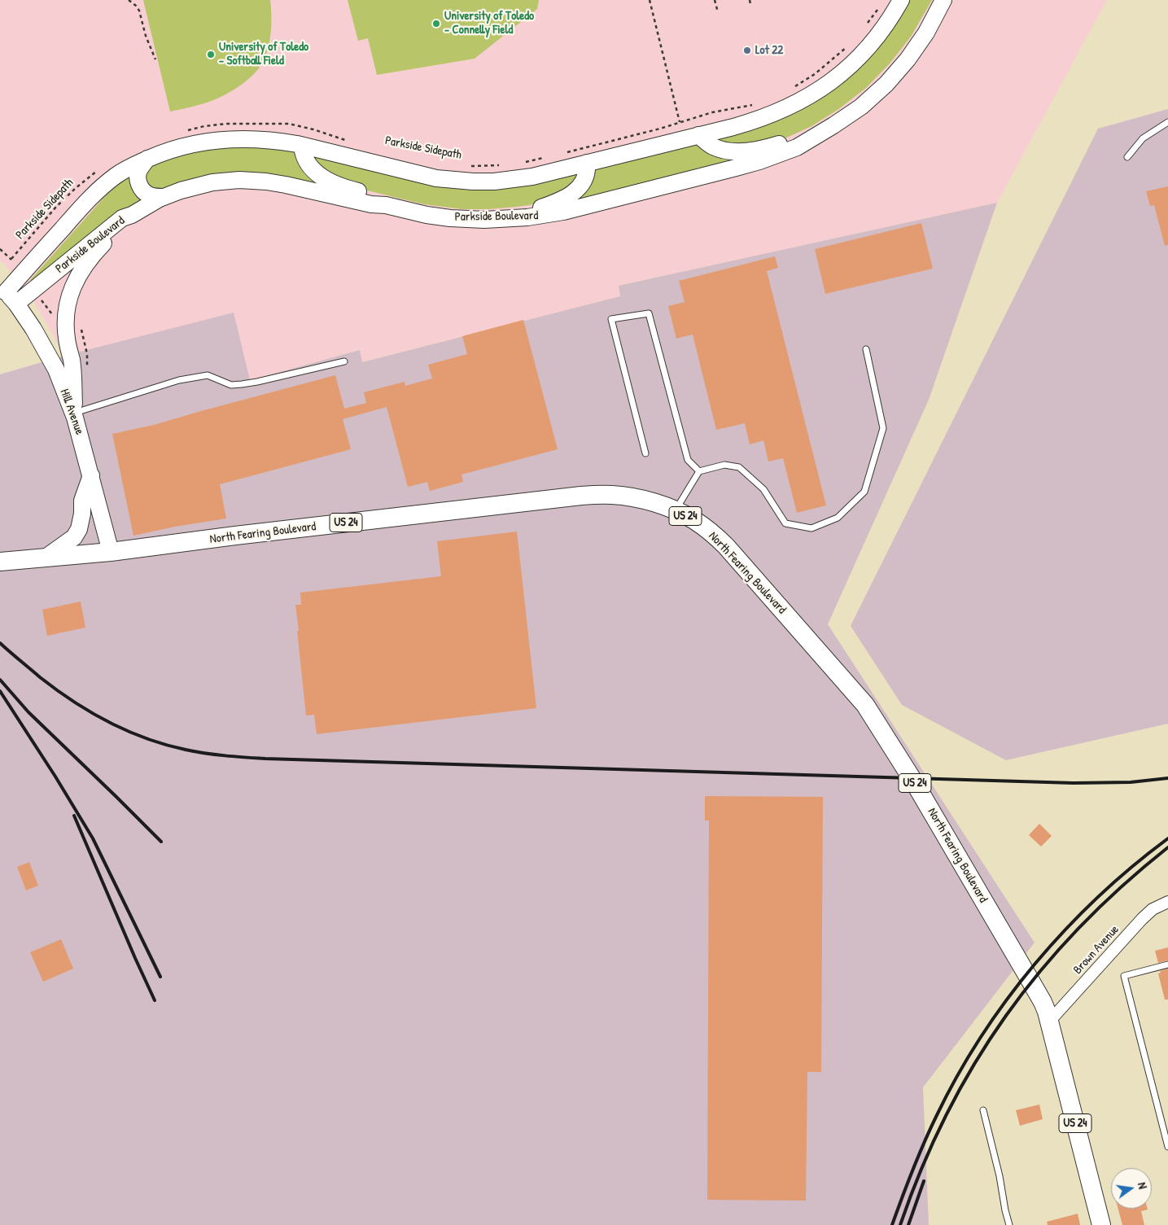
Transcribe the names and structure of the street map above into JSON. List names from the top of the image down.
{
  "streets": {
    "main road": ["US 24", "North Fearing Boulevard"],
    "street": ["Parkside Boulevard", "Hill Avenue", "Brown Avenue"],
    "path": ["Parkside Sidepath"]
  },
  "crossings": [
    ["Parkside Boulevard", "Hill Avenue"],
    ["Hill Avenue", "US 24"],
    ["Hill Avenue", "North Fearing Boulevard"],
    ["US 24", "North Fearing Boulevard"],
    ["US 24", "Brown Avenue"],
    ["North Fearing Boulevard", "Brown Avenue"]
  ],
  "places": ["University of Toledo - Connelly Field", "Lot 22", "University of Toledo - Softball Field"],
  "north": "right"
}
